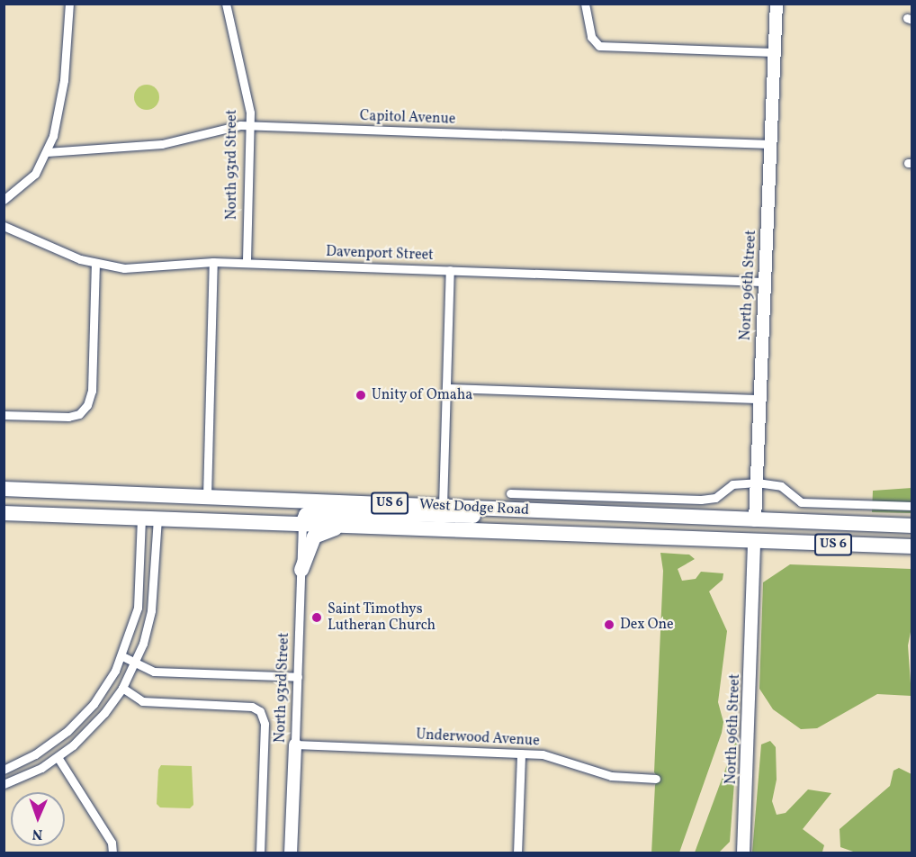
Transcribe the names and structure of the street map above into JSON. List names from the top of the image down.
{
  "streets": {
    "highway": ["US 6", "West Dodge Road"],
    "street": [
      "Capitol Avenue",
      "North 93rd Street",
      "Davenport Street",
      "North 96th Street",
      "Underwood Avenue"
    ]
  },
  "crossings": [
    ["Capitol Avenue", "North 93rd Street"],
    ["Capitol Avenue", "North 96th Street"],
    ["North 93rd Street", "Davenport Street"],
    ["North 93rd Street", "West Dodge Road"],
    ["North 93rd Street", "Underwood Avenue"],
    ["Davenport Street", "North 96th Street"],
    ["North 96th Street", "West Dodge Road"]
  ],
  "places": ["Unity of Omaha", "Saint Timothys Lutheran Church", "Dex One"],
  "north": "bottom"
}
